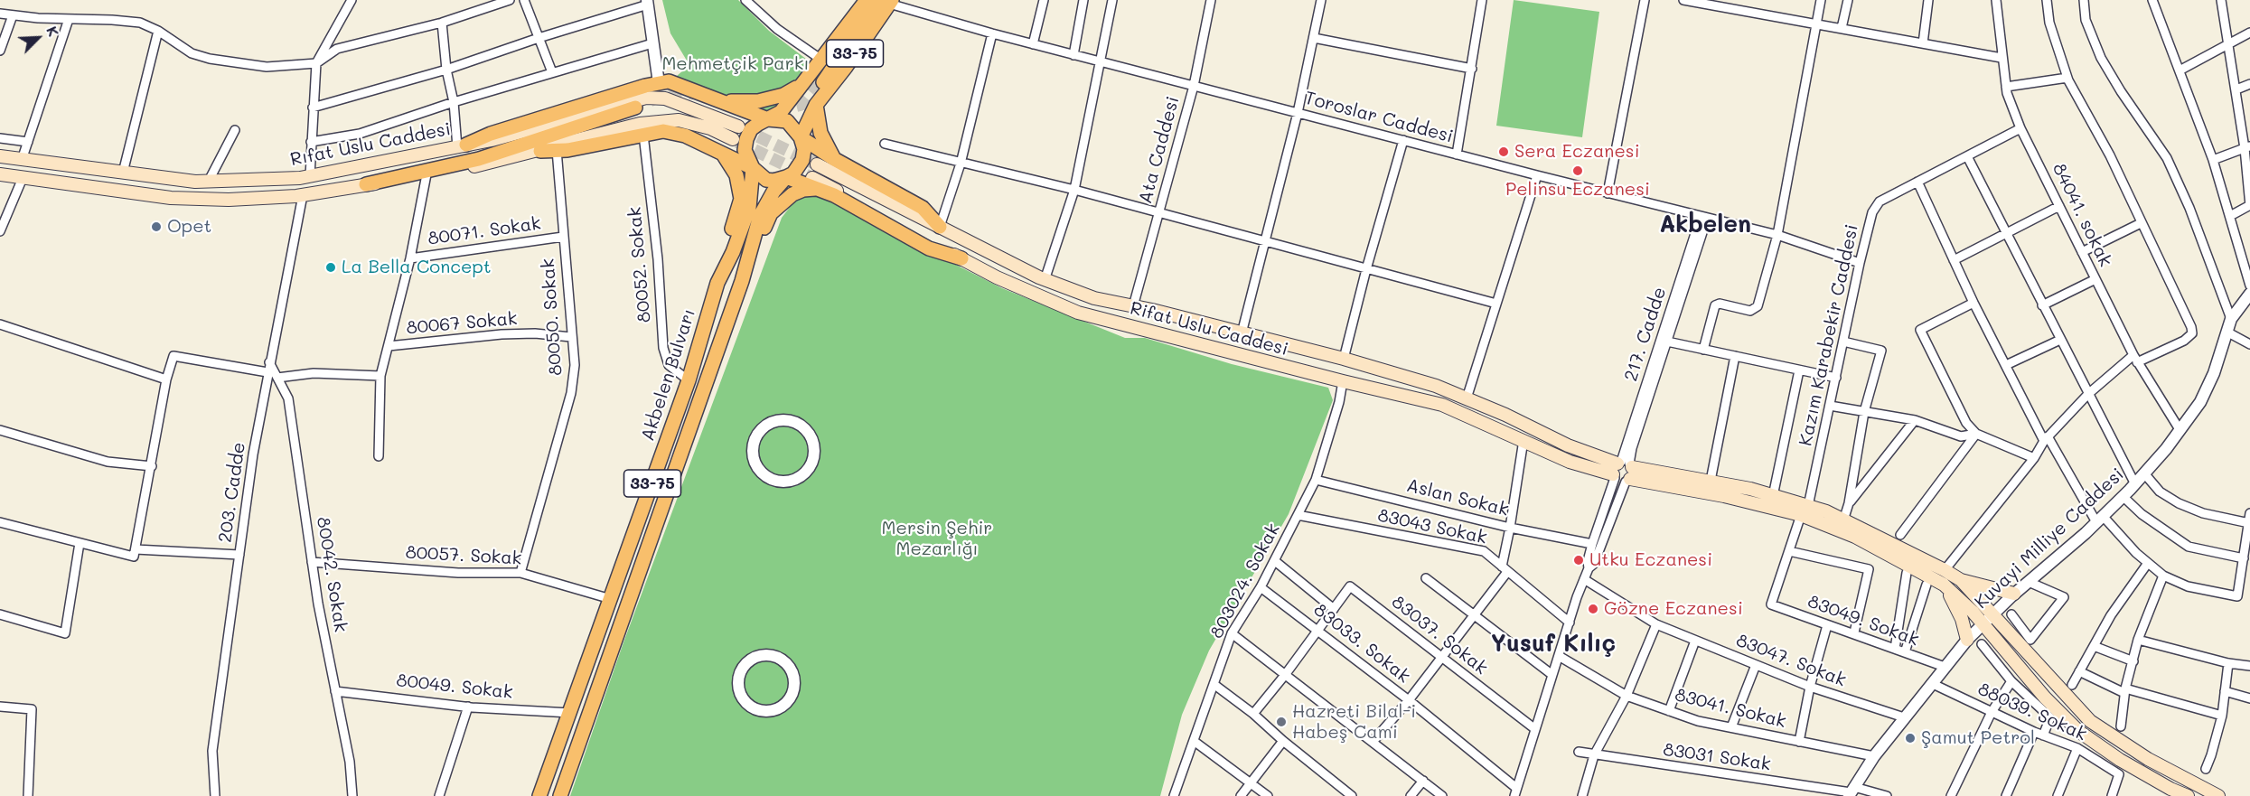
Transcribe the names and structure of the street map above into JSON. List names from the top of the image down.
{
  "streets": {
    "main road": [
      "33-75",
      "Rıfat Uslu Caddesi",
      "Rifat Uslu Caddesi",
      "Akbelen Bulvarı"
    ],
    "street": [
      "Toroslar Caddesi",
      "Ata Caddesi",
      "84041. sokak",
      "80071. Sokak",
      "80052. Sokak",
      "80050. Sokak",
      "80067 Sokak",
      "217. Cadde",
      "Kazım Karabekir Caddesi",
      "203. Cadde",
      "Aslan Sokak",
      "83043 Sokak",
      "Kuvayi Milliye Caddesi",
      "80057. Sokak",
      "80042. Sokak",
      "803024. Sokak",
      "83049. Sokak",
      "83037. Sokak",
      "83033. Sokak",
      "83047. Sokak",
      "80049. Sokak",
      "83041. Sokak",
      "88039. Sokak",
      "83031 Sokak"
    ]
  },
  "crossings": [
    ["33-75", "Toroslar Caddesi"],
    ["33-75", "Akbelen Bulvarı"],
    ["Toroslar Caddesi", "Ata Caddesi"],
    ["Toroslar Caddesi", "217. Cadde"],
    ["Toroslar Caddesi", "Kazım Karabekir Caddesi"],
    ["Rıfat Uslu Caddesi", "203. Cadde"],
    ["Ata Caddesi", "Rifat Uslu Caddesi"],
    ["84041. sokak", "Kazım Karabekir Caddesi"],
    ["84041. sokak", "Kuvayi Milliye Caddesi"],
    ["80071. Sokak", "80050. Sokak"],
    ["80052. Sokak", "Akbelen Bulvarı"],
    ["80050. Sokak", "80067 Sokak"],
    ["80050. Sokak", "80057. Sokak"],
    ["Rifat Uslu Caddesi", "217. Cadde"],
    ["Rifat Uslu Caddesi", "803024. Sokak"],
    ["217. Cadde", "Aslan Sokak"],
    ["217. Cadde", "83043 Sokak"],
    ["217. Cadde", "83037. Sokak"],
    ["217. Cadde", "83033. Sokak"],
    ["217. Cadde", "83047. Sokak"],
    ["217. Cadde", "83041. Sokak"],
    ["Kazım Karabekir Caddesi", "83049. Sokak"],
    ["Akbelen Bulvarı", "80057. Sokak"],
    ["Akbelen Bulvarı", "80049. Sokak"],
    ["203. Cadde", "80042. Sokak"],
    ["Aslan Sokak", "803024. Sokak"],
    ["83043 Sokak", "803024. Sokak"],
    ["Kuvayi Milliye Caddesi", "83049. Sokak"],
    ["Kuvayi Milliye Caddesi", "83047. Sokak"],
    ["Kuvayi Milliye Caddesi", "83041. Sokak"],
    ["Kuvayi Milliye Caddesi", "88039. Sokak"],
    ["Kuvayi Milliye Caddesi", "83031 Sokak"],
    ["80057. Sokak", "80042. Sokak"],
    ["80042. Sokak", "80049. Sokak"],
    ["803024. Sokak", "83033. Sokak"]
  ],
  "districts": ["Akbelen", "Yusuf Kılıç"],
  "parks": ["Mehmetçik Parkı", "Mersin Şehir Mezarlığı"],
  "places": [
    "Sera Eczanesi",
    "Pelinsu Eczanesi",
    "Opet",
    "La Bella Concept",
    "Utku Eczanesi",
    "Gözne Eczanesi",
    "Hazreti Bilal-i Habeş Cami",
    "Şamut Petrol"
  ],
  "north": "top right"
}
